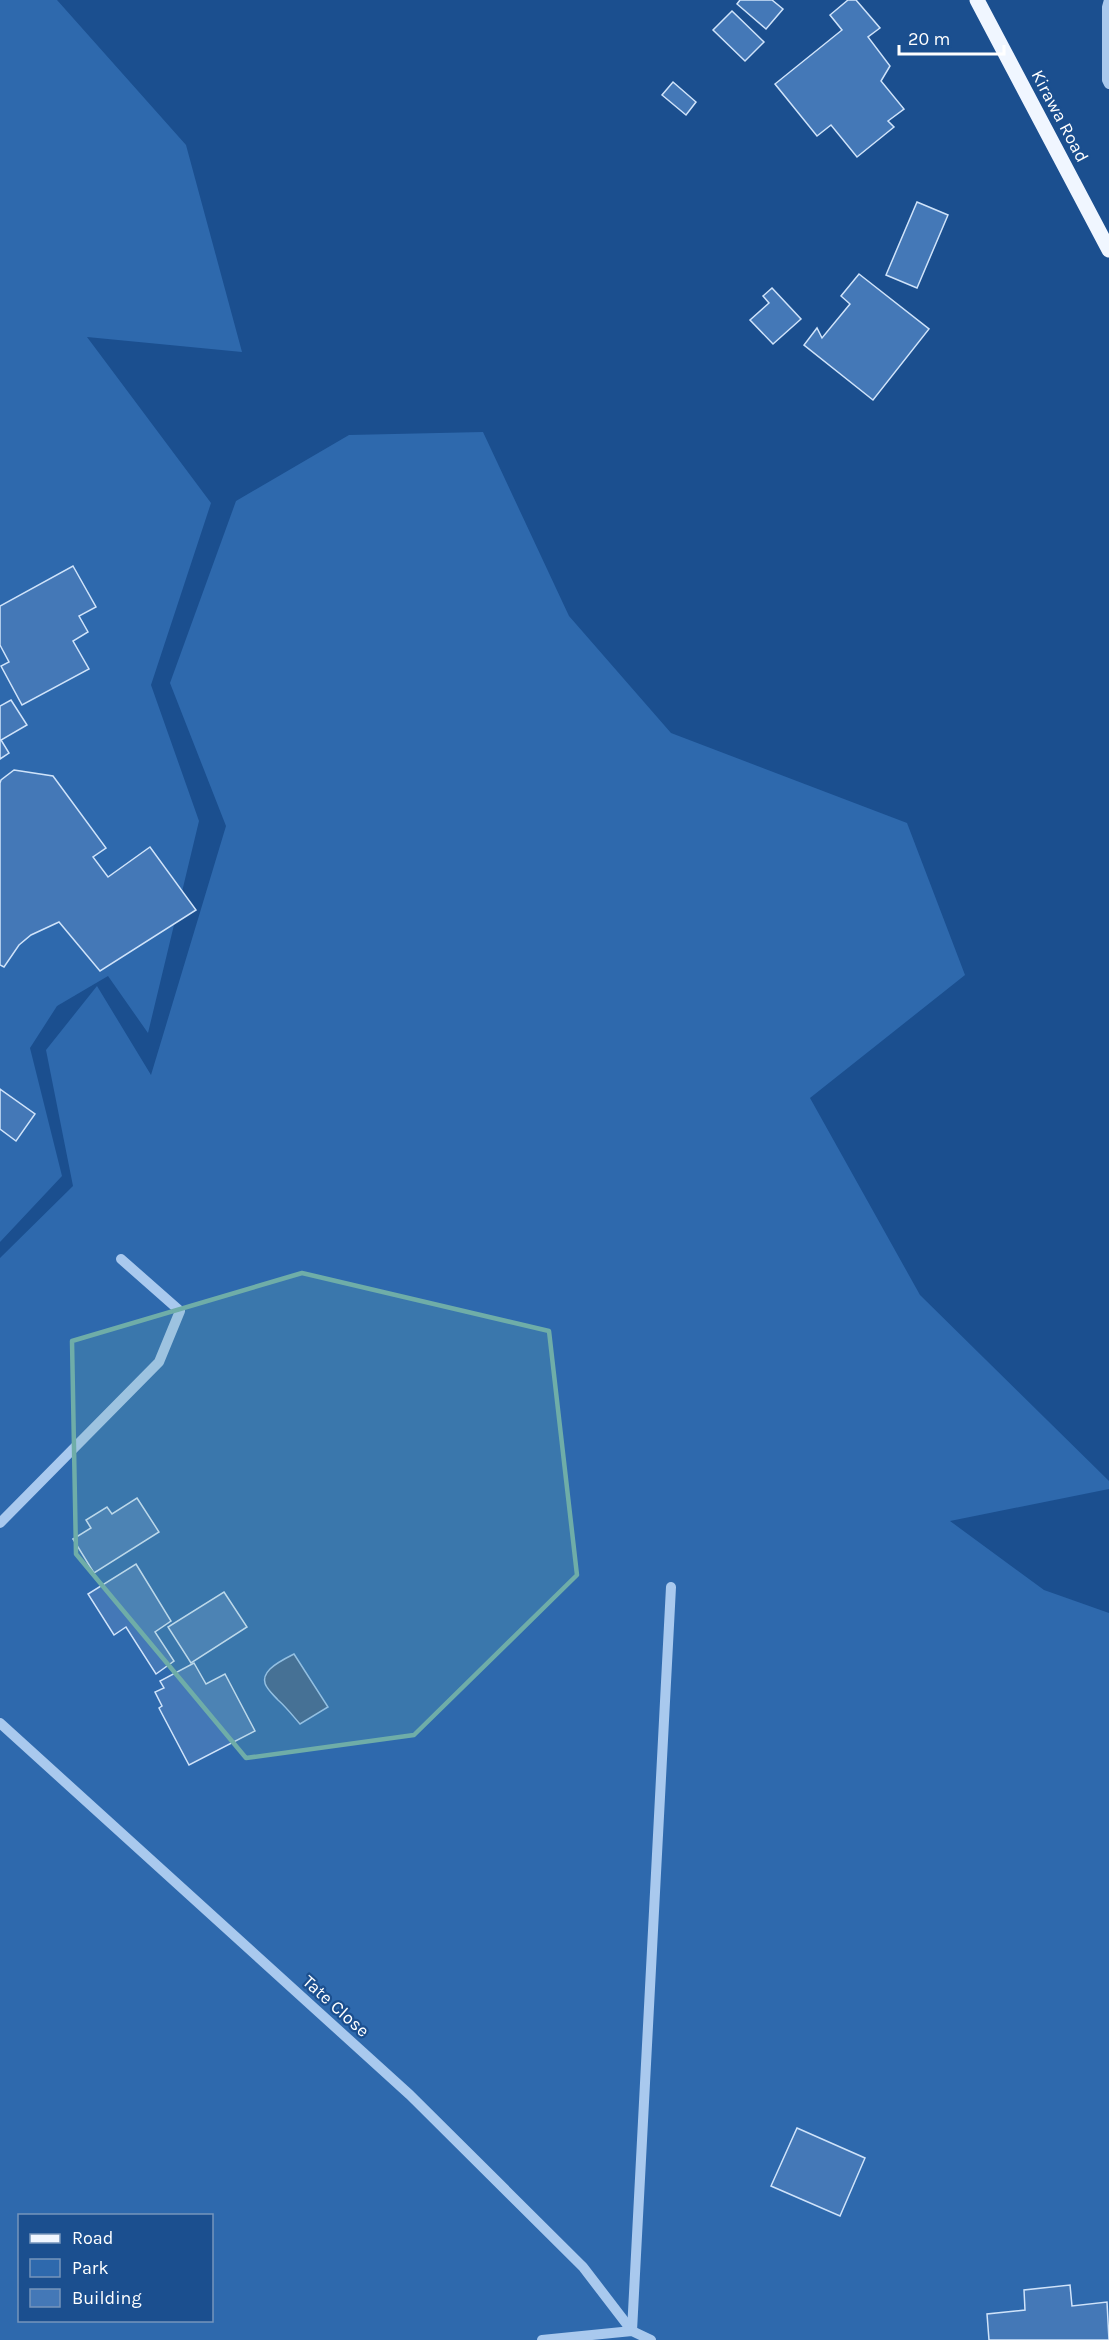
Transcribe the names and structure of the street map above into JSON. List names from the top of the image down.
{
  "streets": {
    "main road": ["Kirawa Road"],
    "street": ["Tate Close"]
  },
  "legend": ["Road", "Park", "Building"],
  "scale_bar": "20 m"
}
